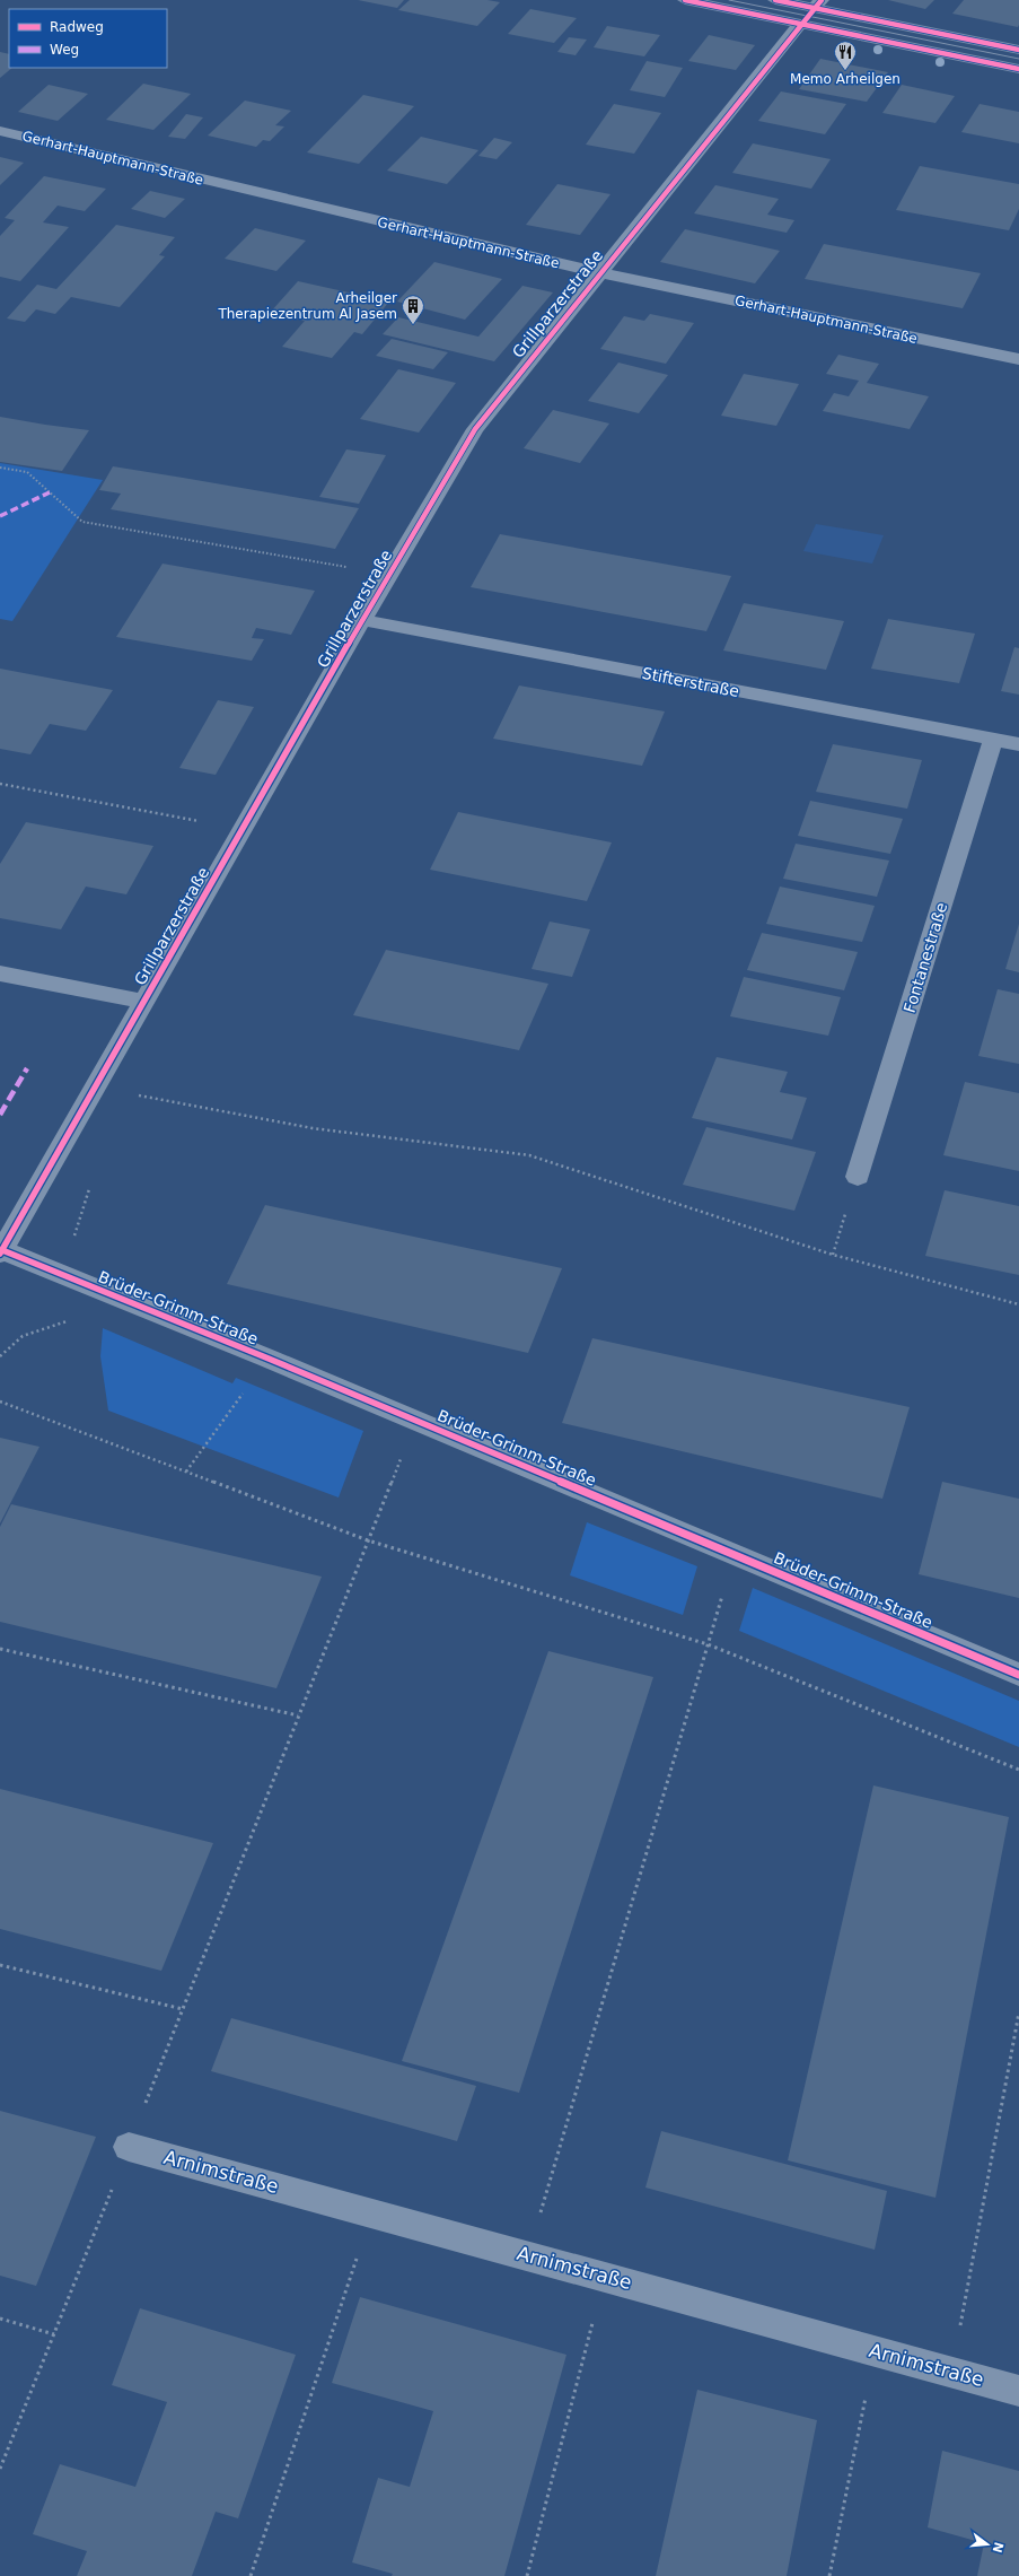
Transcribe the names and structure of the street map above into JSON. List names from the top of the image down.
{
  "streets": {
    "street": [
      "Gerhart-Hauptmann-Straße",
      "Grillparzerstraße",
      "Stifterstraße",
      "Fontanestraße",
      "Brüder-Grimm-Straße",
      "Arnimstraße"
    ]
  },
  "crossings": [
    ["Gerhart-Hauptmann-Straße", "Grillparzerstraße"],
    ["Grillparzerstraße", "Stifterstraße"],
    ["Grillparzerstraße", "Brüder-Grimm-Straße"],
    ["Stifterstraße", "Fontanestraße"]
  ],
  "places": {
    "restaurant": ["Memo Arheilgen"],
    "building": ["Arheilger Therapiezentrum Al Jasem"]
  },
  "legend": ["Radweg", "Weg"],
  "north": "right"
}
